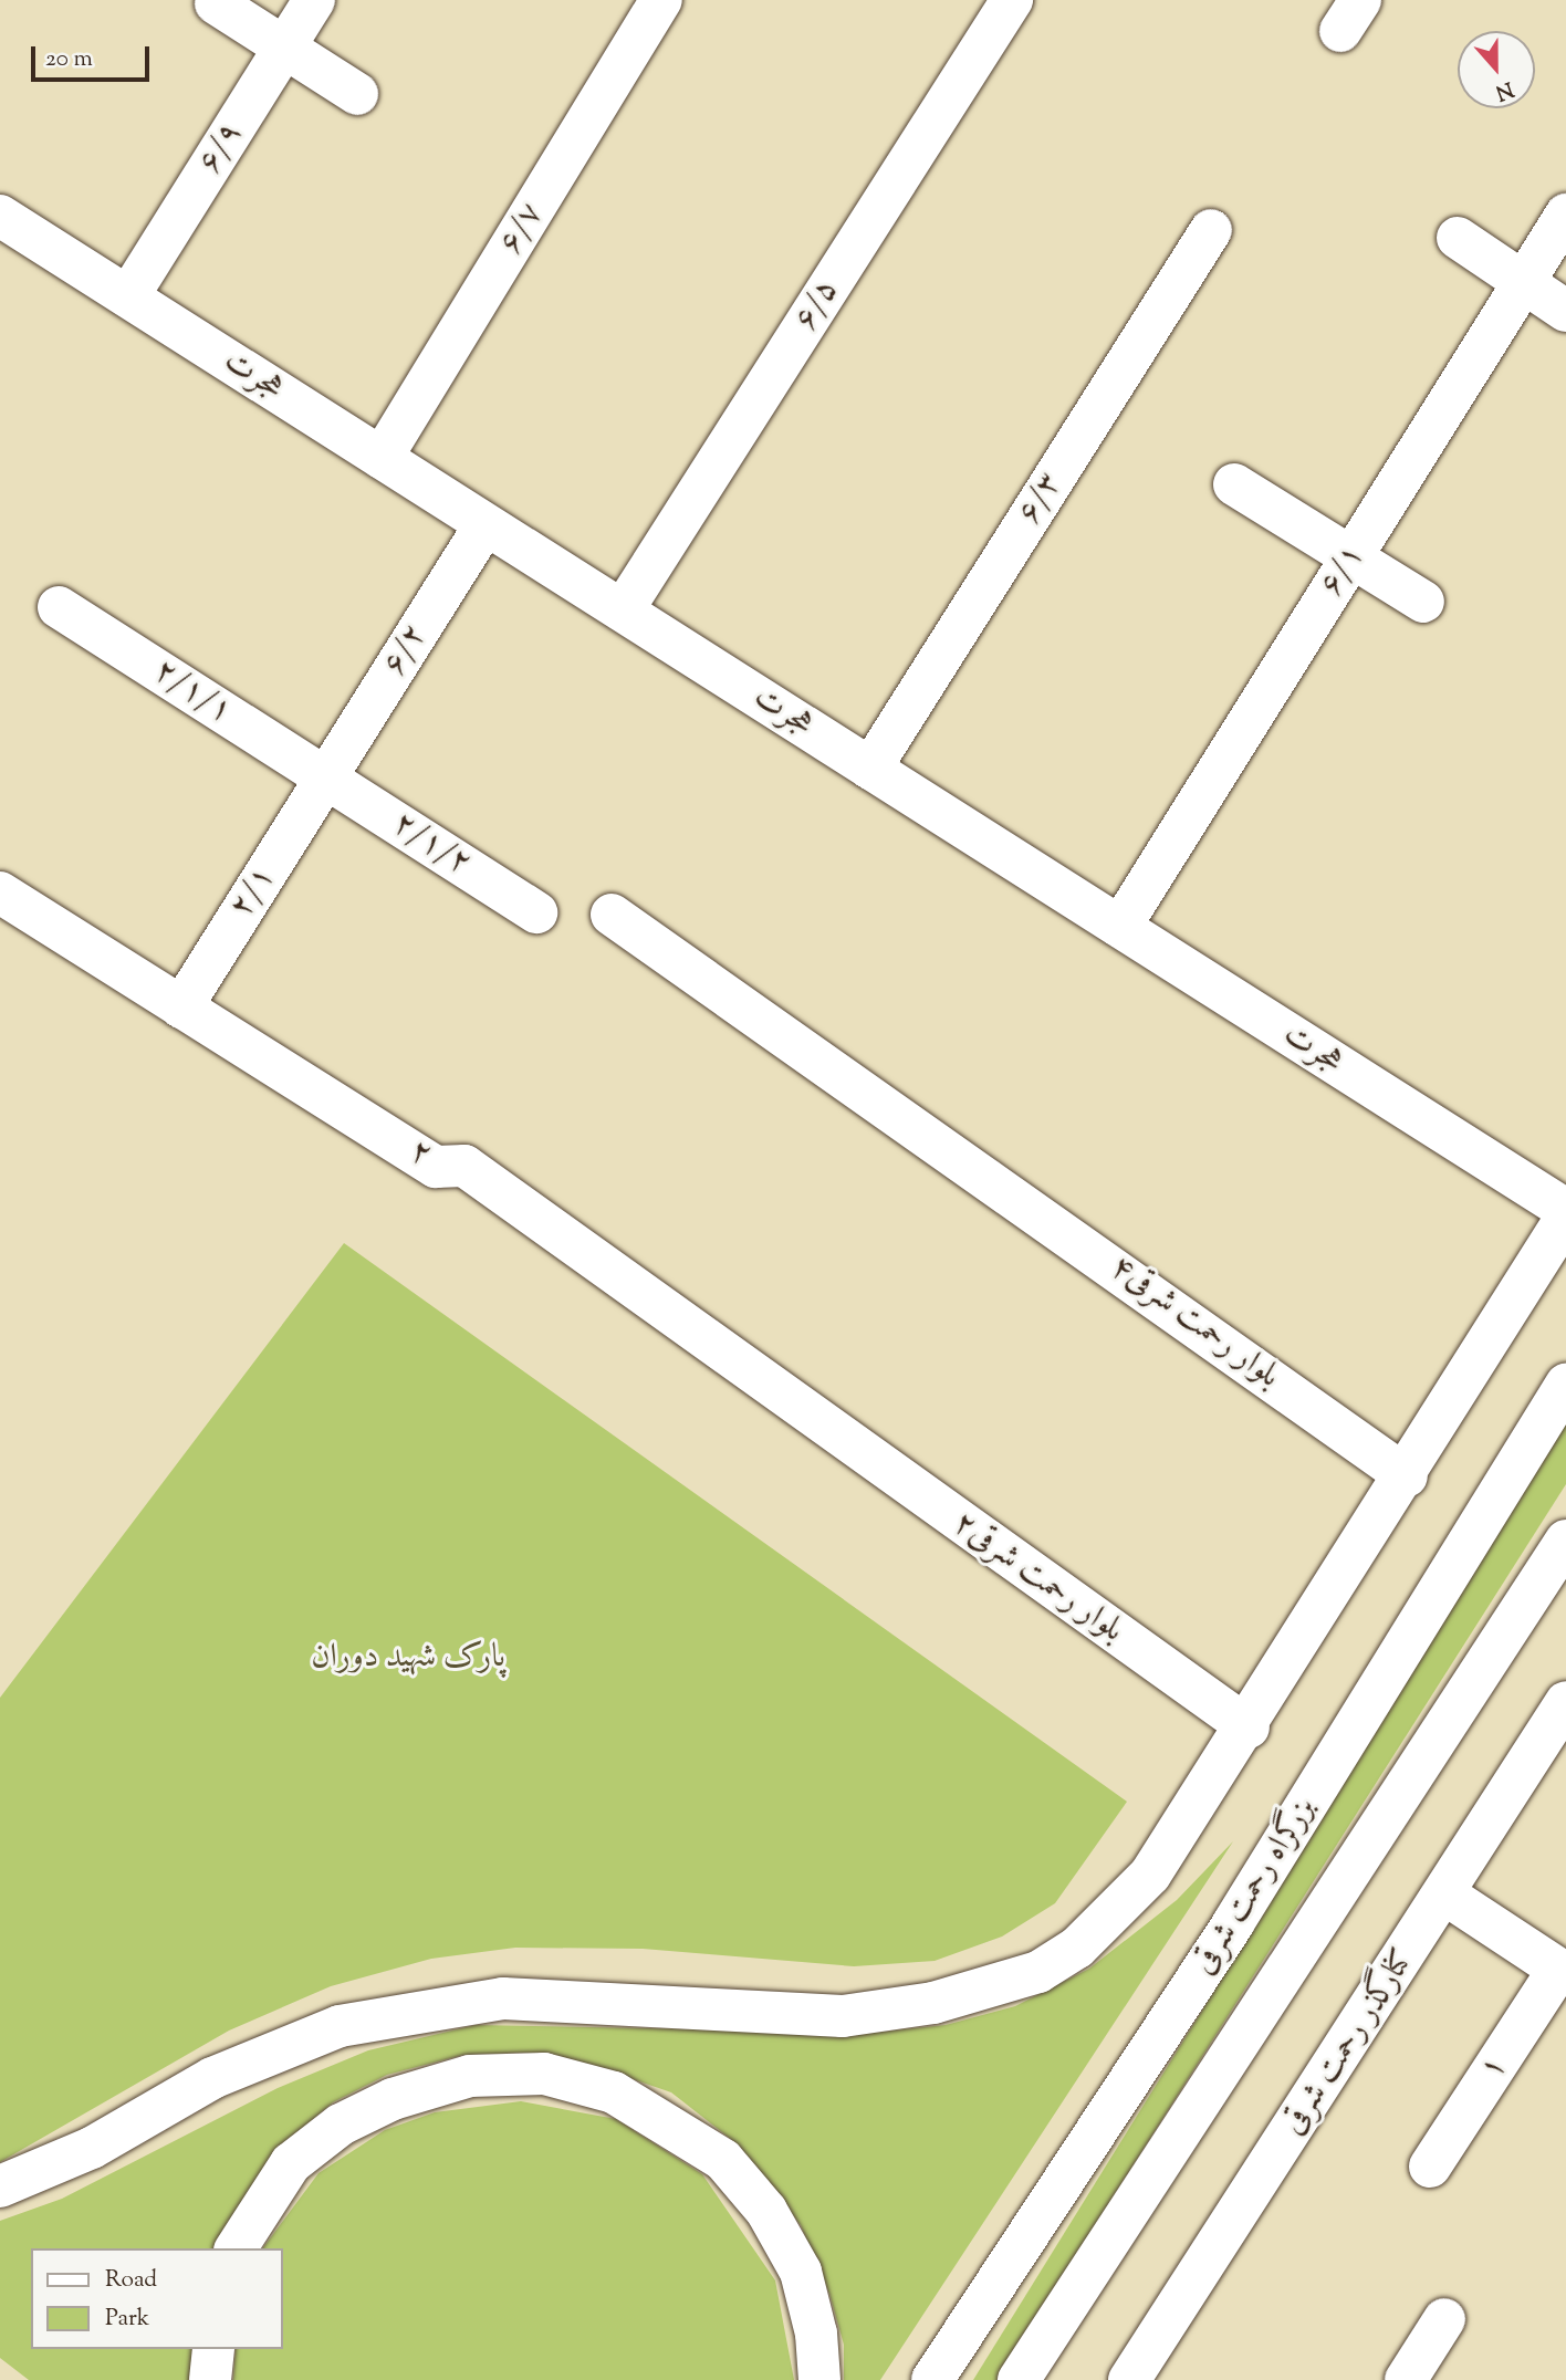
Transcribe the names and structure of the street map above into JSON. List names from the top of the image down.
{
  "streets": {
    "main road": [
      "۶/۹",
      "۶/۷",
      "۶/۵",
      "هجرت",
      "۶/۳",
      "۶/۱",
      "۶/۲",
      "۲/۱/۱",
      "۲/۱/۲",
      "۲/۱",
      "۲",
      "بلوار رحمت شرقی۴",
      "بلوار رحمت شرقی۲",
      "بزرگراه رحمت شرقی",
      "کنارگذر رحمت شرقی",
      "۱"
    ]
  },
  "crossings": [
    ["۶/۹", "هجرت"],
    ["۶/۷", "هجرت"],
    ["۶/۵", "هجرت"],
    ["هجرت", "۶/۳"],
    ["هجرت", "۶/۱"],
    ["هجرت", "۶/۲"],
    ["۶/۲", "۲/۱/۱"],
    ["۶/۲", "۲/۱/۲"],
    ["۶/۲", "۲/۱"],
    ["۲/۱/۱", "۲/۱/۲"],
    ["۲/۱/۱", "۲/۱"],
    ["۲/۱/۲", "۲/۱"],
    ["۲/۱", "۲"],
    ["۲", "بلوار رحمت شرقی۲"]
  ],
  "parks": ["پارک شهید دوران"],
  "legend": ["Road", "Park"],
  "scale_bar": "20 m",
  "north": "bottom"
}
